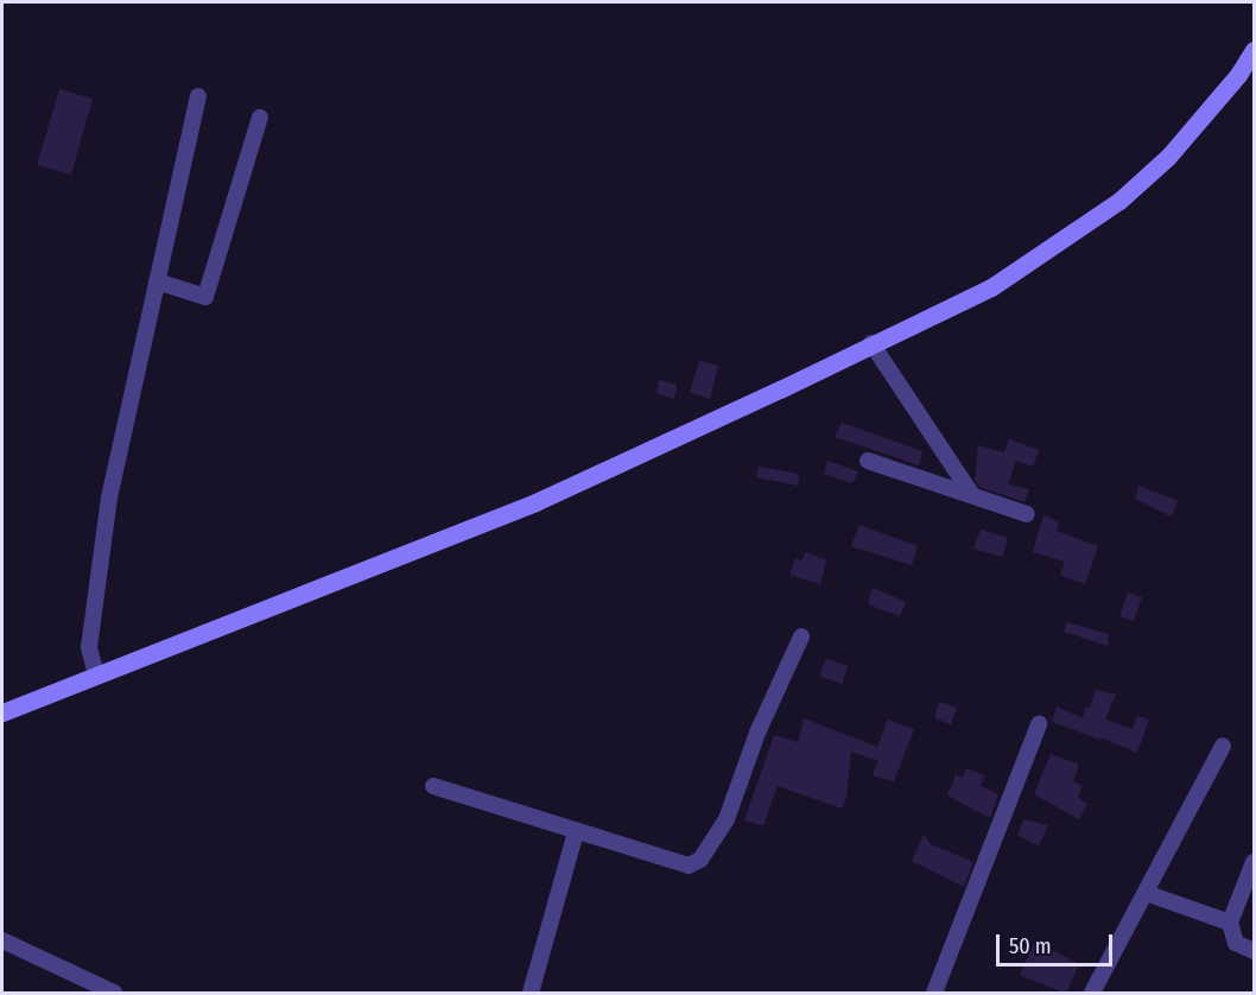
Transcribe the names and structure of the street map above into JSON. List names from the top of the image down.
{
  "scale_bar": "50 m"
}
